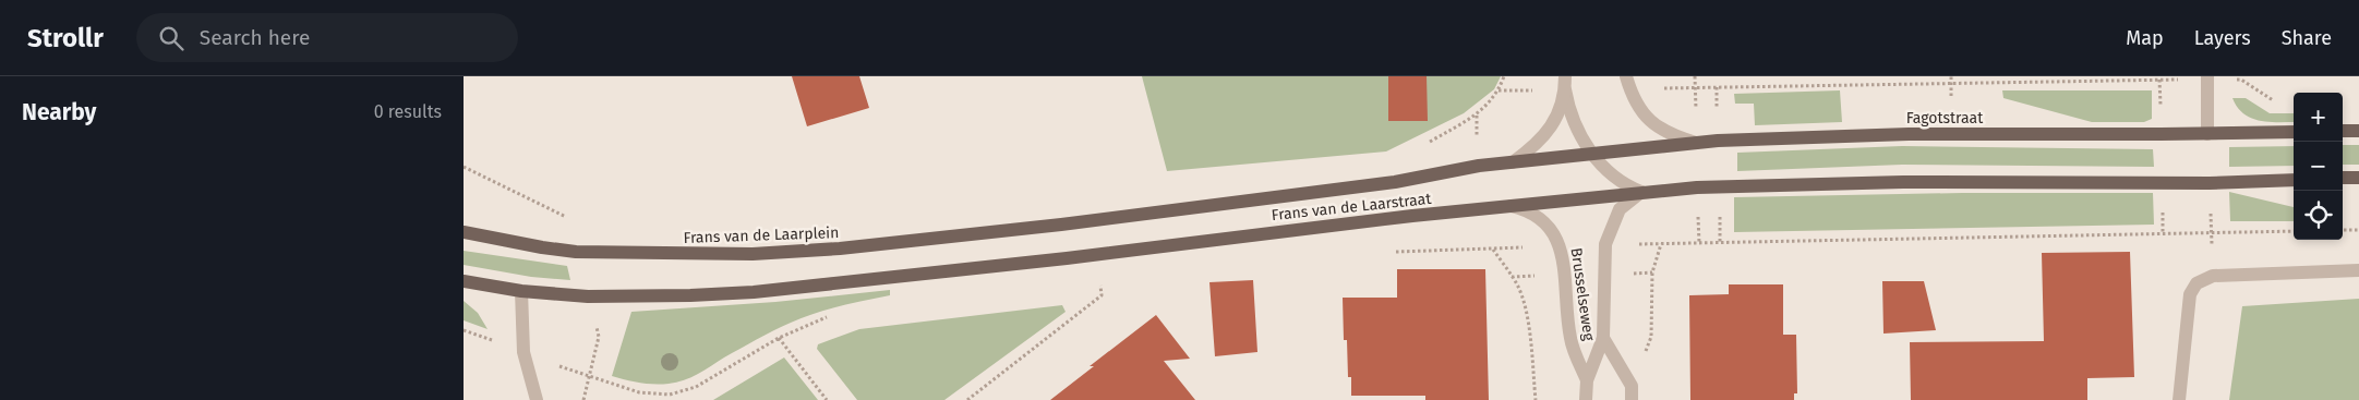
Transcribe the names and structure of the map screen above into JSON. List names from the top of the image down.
{
  "streets": {
    "main road": ["Fagotstraat", "Frans van de Laarstraat", "Frans van de Laarplein"],
    "street": ["Brusselseweg"]
  },
  "crossings": [
    ["Fagotstraat", "Frans van de Laarstraat"],
    ["Frans van de Laarstraat", "Frans van de Laarplein"],
    ["Frans van de Laarstraat", "Brusselseweg"]
  ],
  "page": {
    "header": "Strollr",
    "search": "Search here",
    "nav": ["Map", "Layers", "Share"],
    "heading": ["Nearby", "0 results"],
    "map_buttons": ["+", "−"]
  }
}
